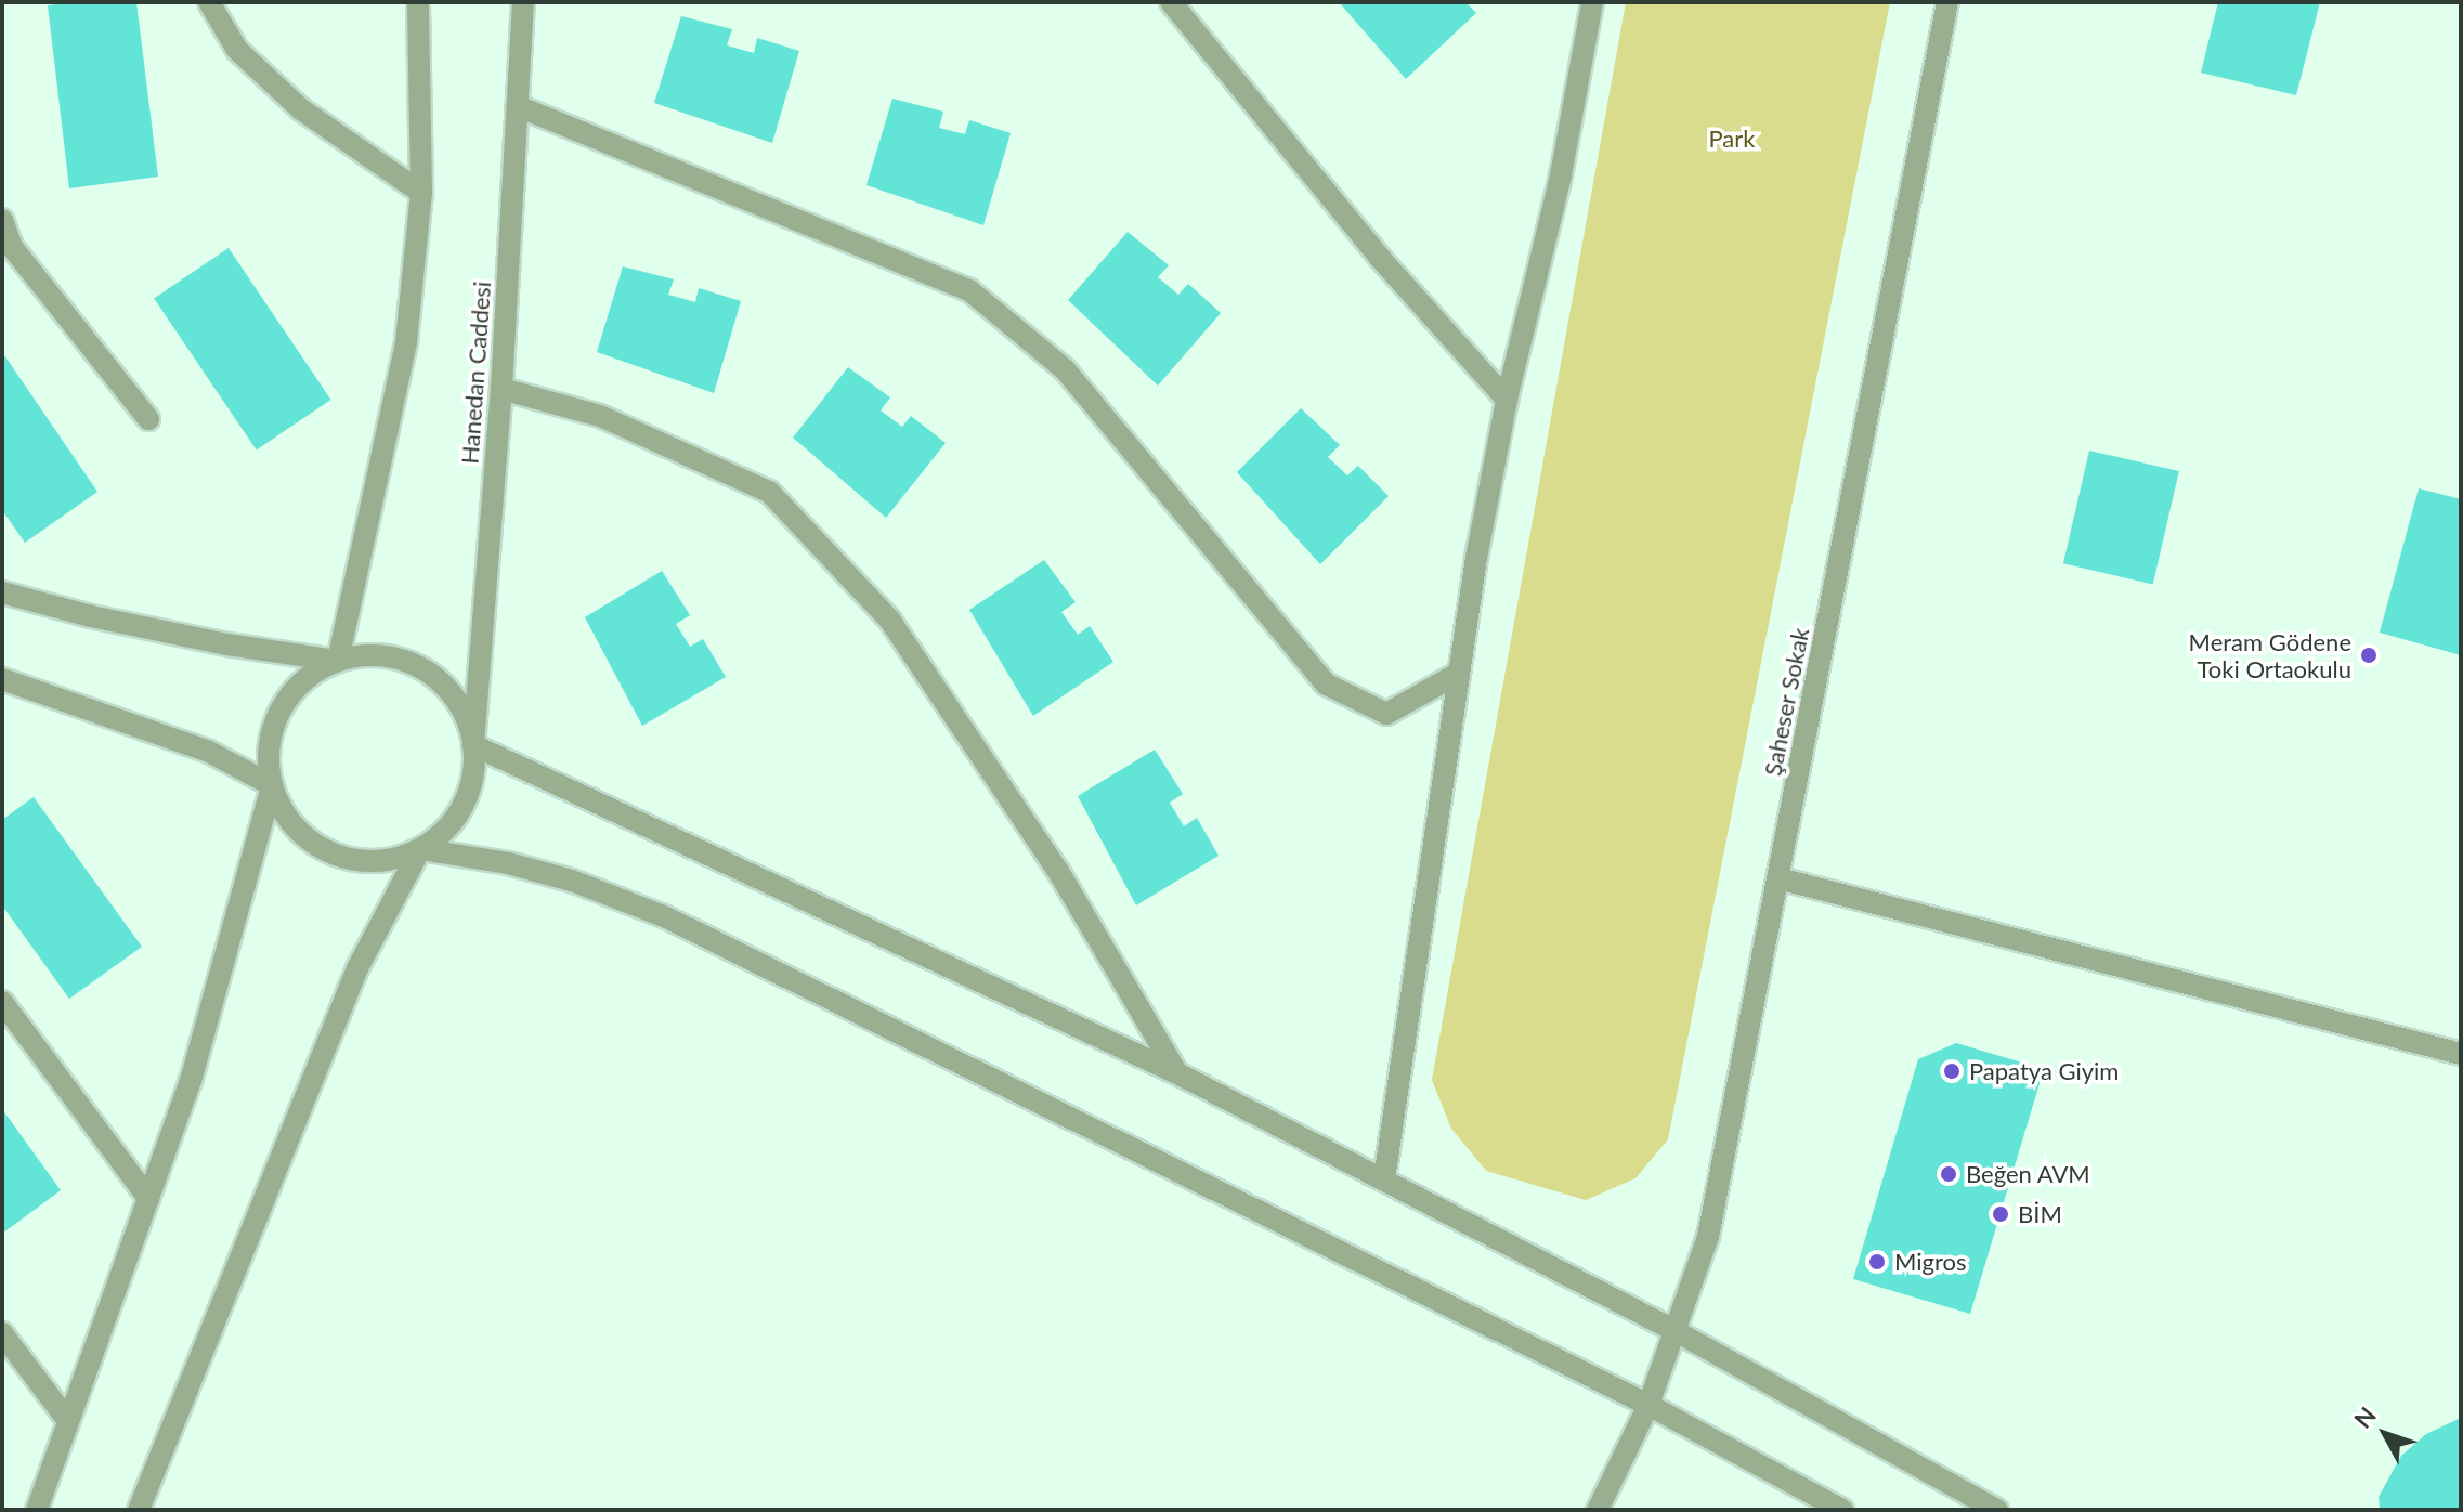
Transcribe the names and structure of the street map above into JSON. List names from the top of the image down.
{
  "streets": {
    "street": ["Hanedan Caddesi", "Şaheser Sokak"]
  },
  "parks": ["Park"],
  "places": [
    "Meram Gödene Toki Ortaokulu",
    "Papatya Giyim",
    "Beğen AVM",
    "BİM",
    "Migros"
  ],
  "north": "top left"
}
